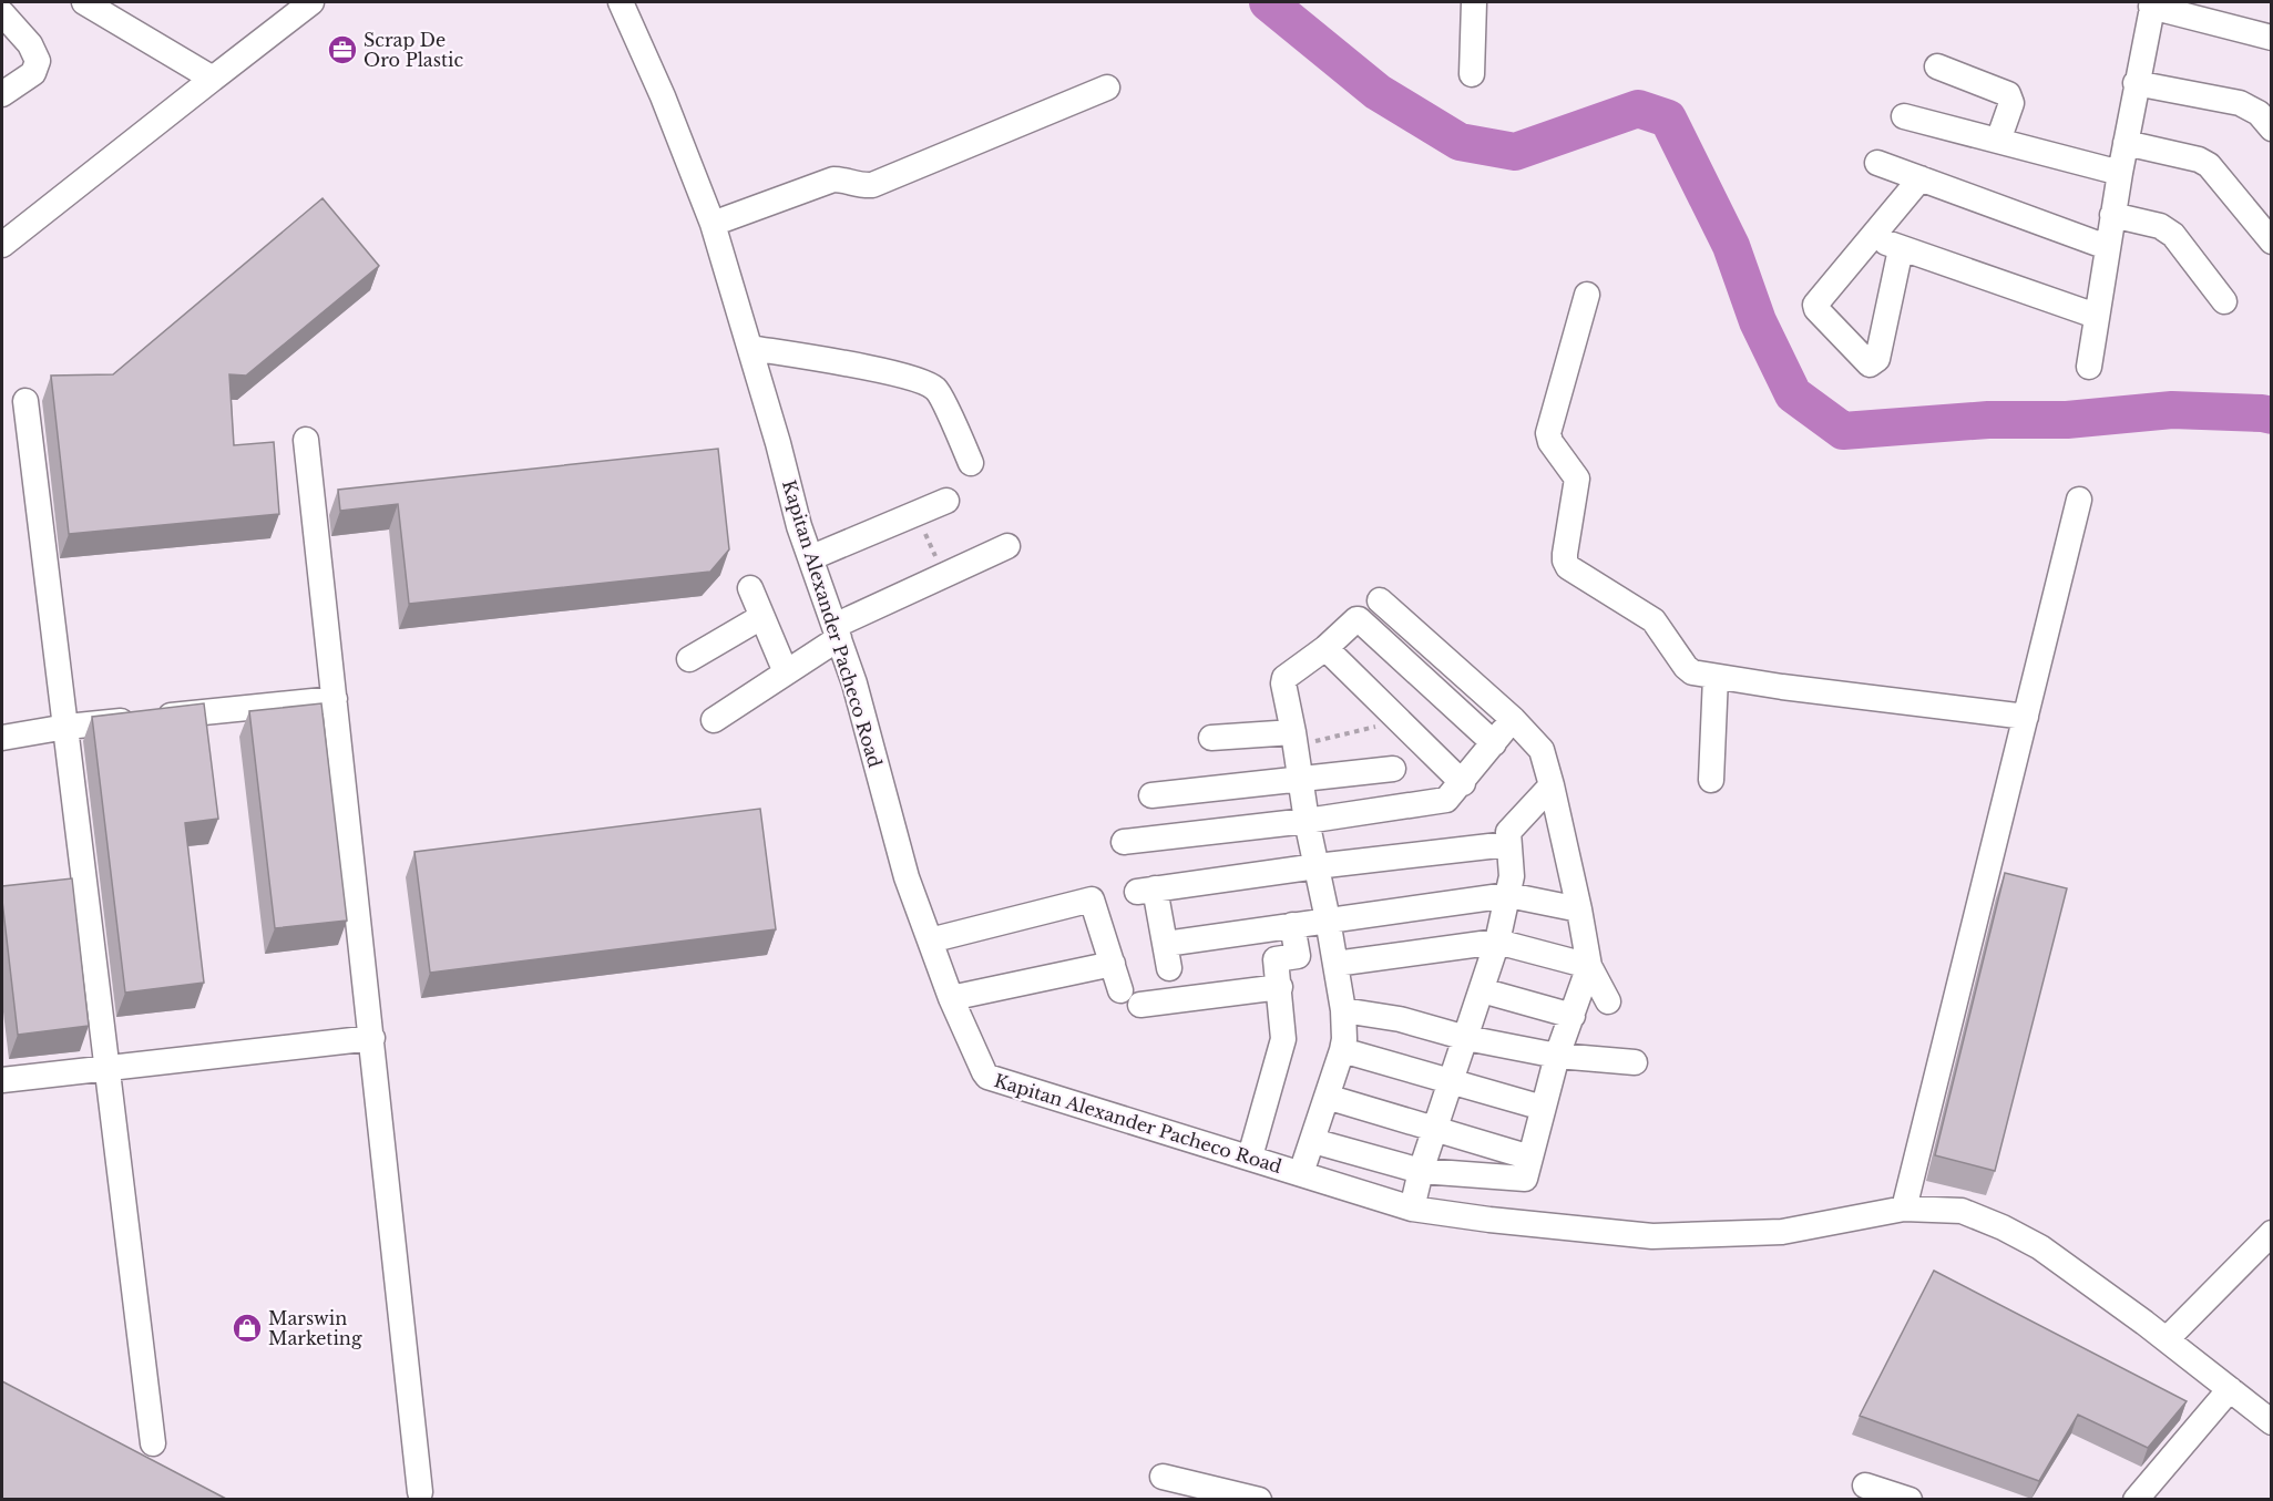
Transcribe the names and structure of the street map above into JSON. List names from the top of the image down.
{
  "streets": {
    "street": ["Kapitan Alexander Pacheco Road"]
  },
  "places": {
    "office": ["Scrap De Oro Plastic"],
    "shop": ["Marswin Marketing"]
  }
}
